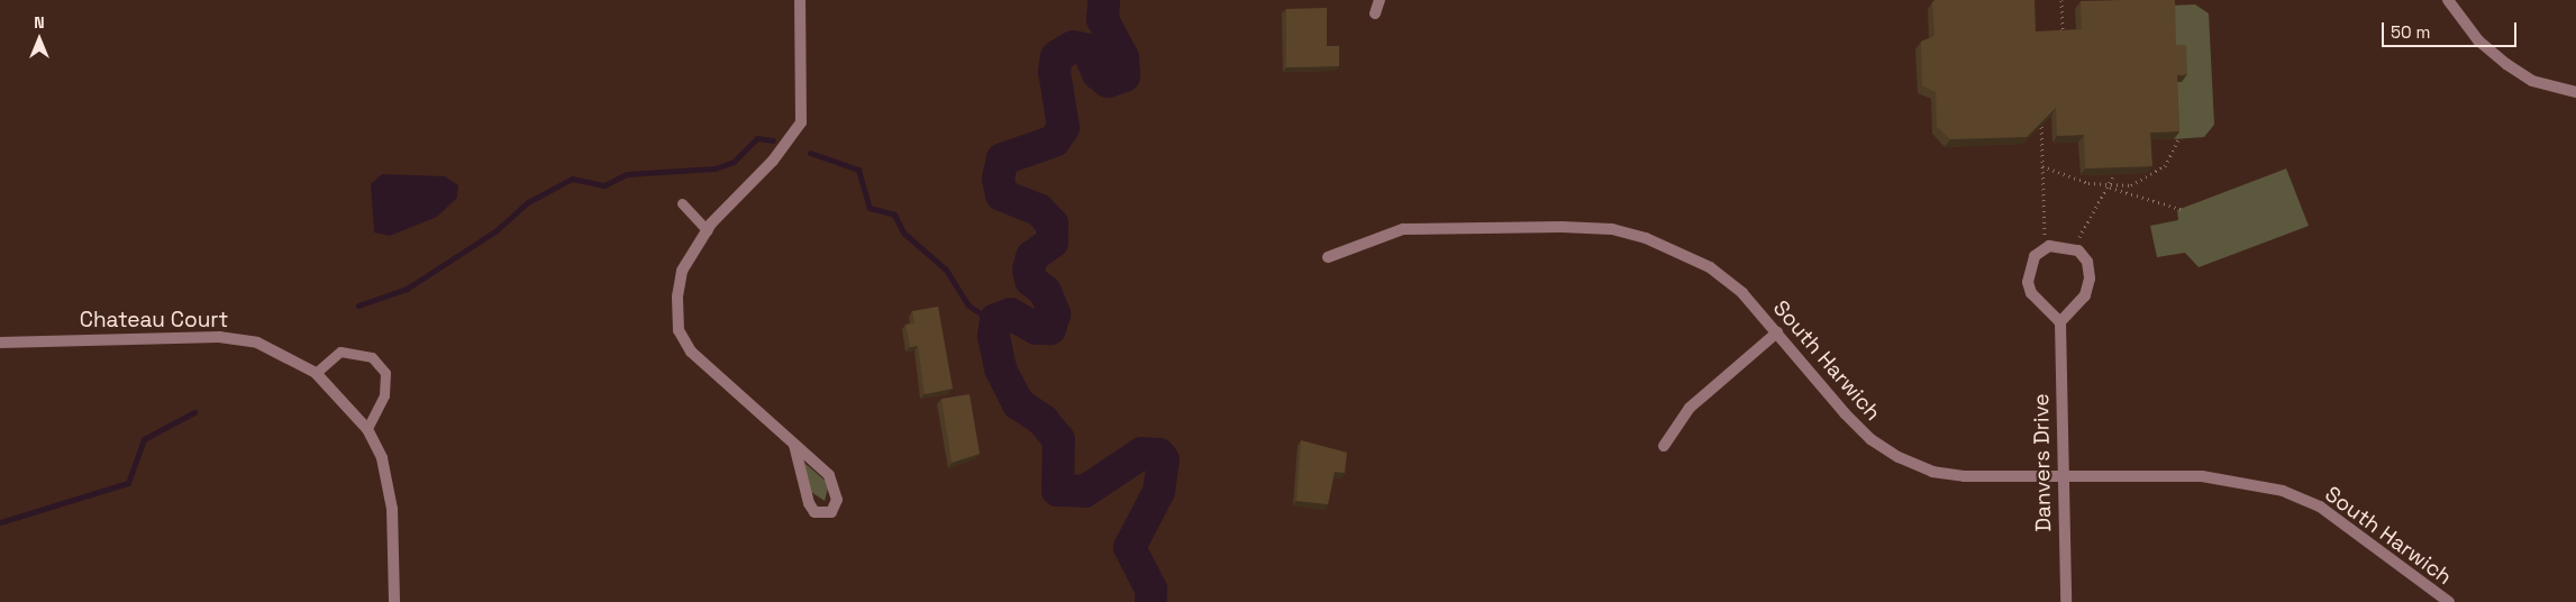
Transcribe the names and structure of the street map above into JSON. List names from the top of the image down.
{
  "streets": {
    "street": ["Chateau Court", "South Harwich", "Danvers Drive"]
  },
  "crossings": [
    ["South Harwich", "Danvers Drive"]
  ],
  "scale_bar": "50 m",
  "north": "top"
}
